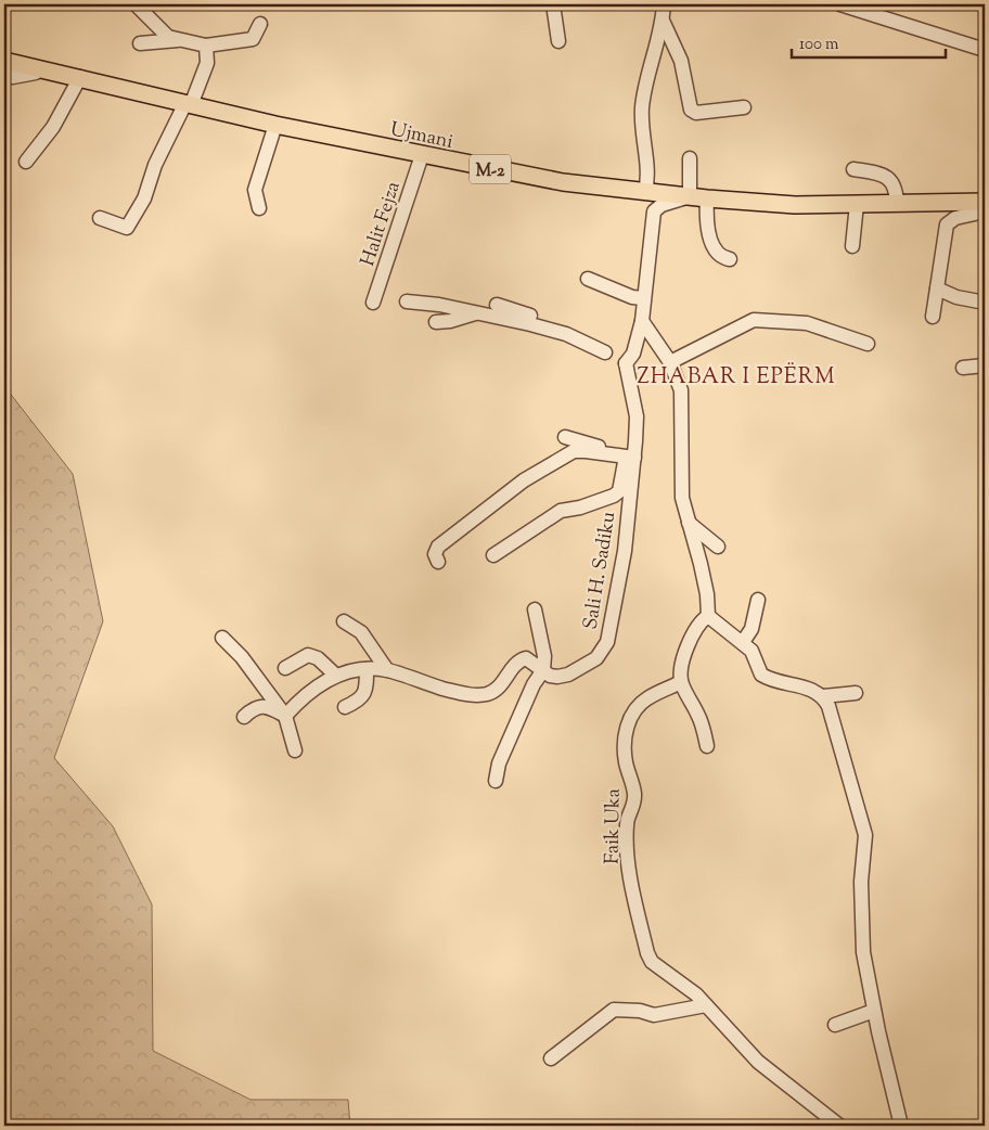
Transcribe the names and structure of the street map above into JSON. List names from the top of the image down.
{
  "streets": {
    "main road": ["Ujmani", "M-2"],
    "street": ["Halit Fejza", "Sali H. Sadiku", "Faik Uka"]
  },
  "crossings": [
    ["Ujmani", "Halit Fejza"]
  ],
  "districts": ["ZHABAR I EPËRM"],
  "scale_bar": "100 m"
}
